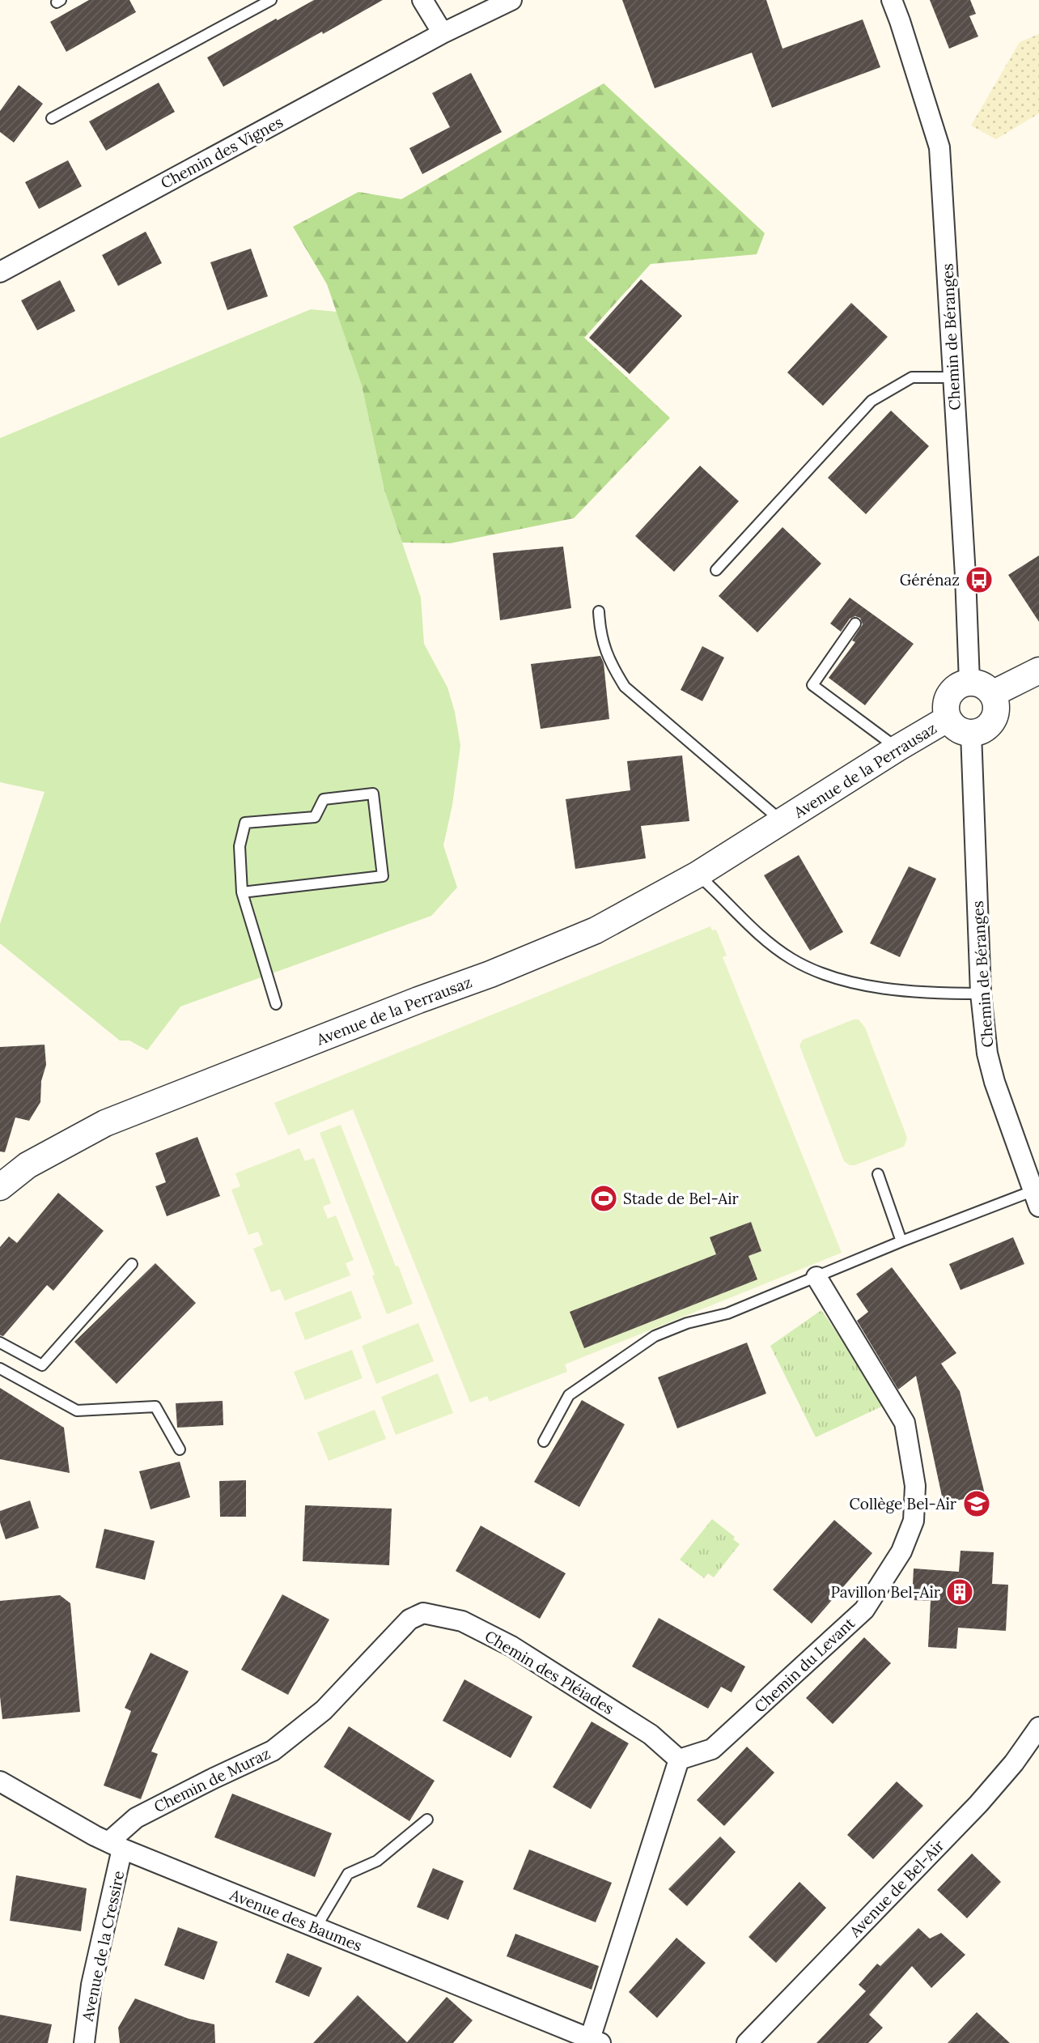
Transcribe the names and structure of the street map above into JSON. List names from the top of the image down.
{
  "streets": {
    "street": [
      "Chemin des Vignes",
      "Chemin de Béranges",
      "Avenue de la Perrausaz",
      "Chemin du Levant",
      "Chemin des Pléiades",
      "Chemin de Muraz",
      "Avenue de Bel-Air",
      "Avenue des Baumes",
      "Avenue de la Cressire"
    ]
  },
  "crossings": [
    ["Chemin de Béranges", "Avenue de la Perrausaz"],
    ["Chemin du Levant", "Chemin des Pléiades"],
    ["Chemin des Pléiades", "Chemin de Muraz"],
    ["Chemin de Muraz", "Avenue des Baumes"],
    ["Chemin de Muraz", "Avenue de la Cressire"],
    ["Avenue des Baumes", "Avenue de la Cressire"]
  ],
  "places": {
    "bus stop": ["Gérénaz"],
    "sports": ["Stade de Bel-Air"],
    "school or university": ["Collège Bel-Air"],
    "building": ["Pavillon Bel-Air"]
  }
}
